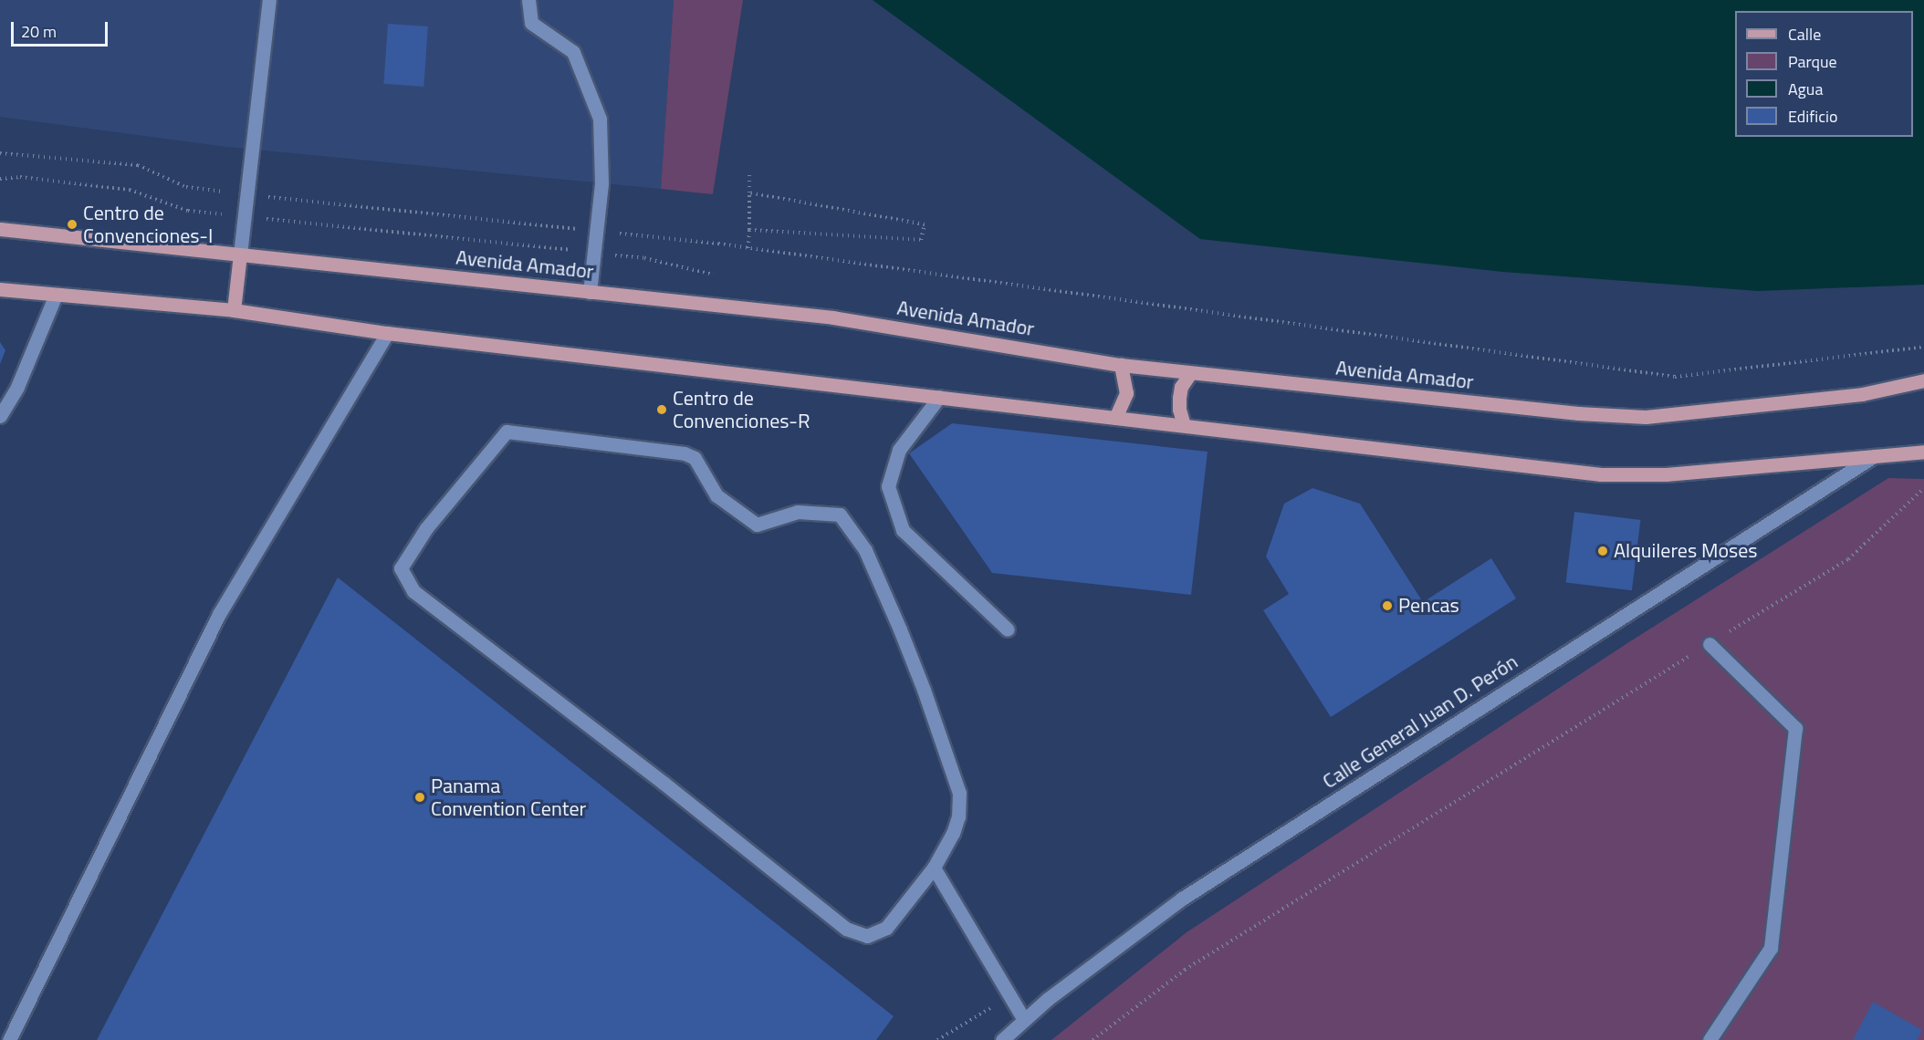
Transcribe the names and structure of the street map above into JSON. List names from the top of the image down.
{
  "streets": {
    "main road": ["Avenida Amador"],
    "street": ["Calle General Juan D. Perón"]
  },
  "places": [
    "Centro de Convenciones-I",
    "Centro de Convenciones-R",
    "Alquileres Moses",
    "Pencas",
    "Panama Convention Center"
  ],
  "legend": [
    "Calle",
    "Parque",
    "Agua",
    "Edificio"
  ],
  "scale_bar": "20 m"
}
